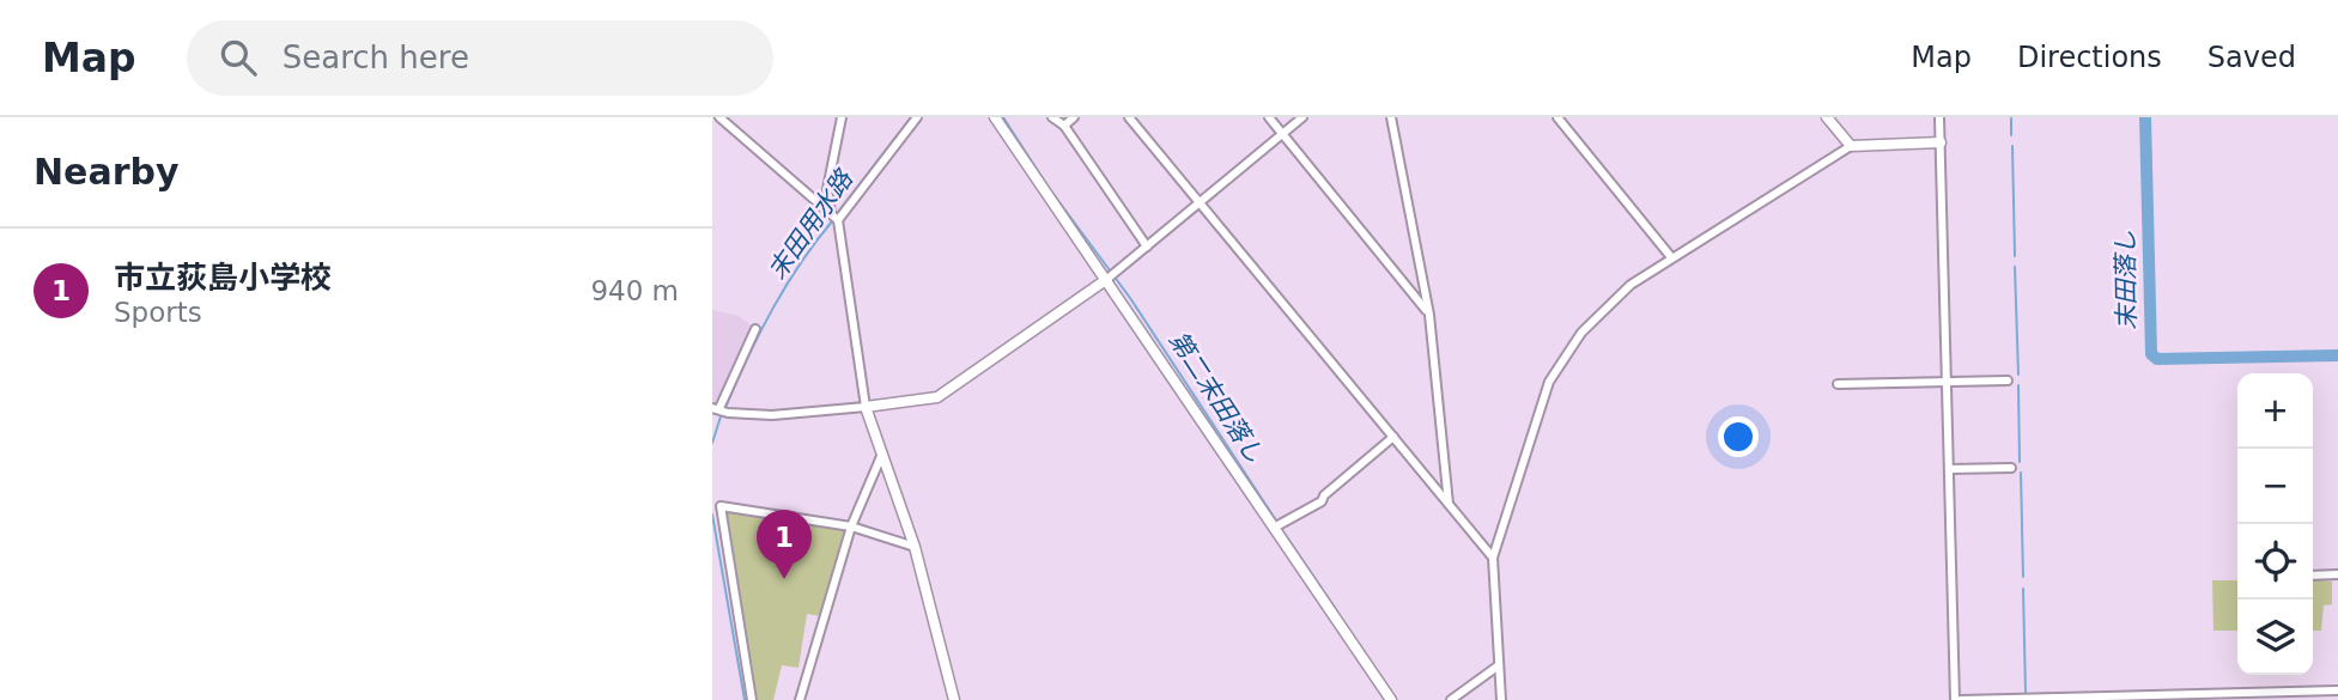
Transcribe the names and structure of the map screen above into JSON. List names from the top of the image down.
{
  "water": ["末田用水路", "末田落し", "第二末田落し"],
  "page": {
    "header": "Map",
    "search": "Search here",
    "nav": ["Map", "Directions", "Saved"],
    "heading": "Nearby",
    "list": [
      {
        "mark": "1",
        "name": "市立荻島小学校",
        "note": "Sports",
        "value": "940 m"
      }
    ],
    "map_buttons": ["+", "−"],
    "pins": "1"
  }
}
